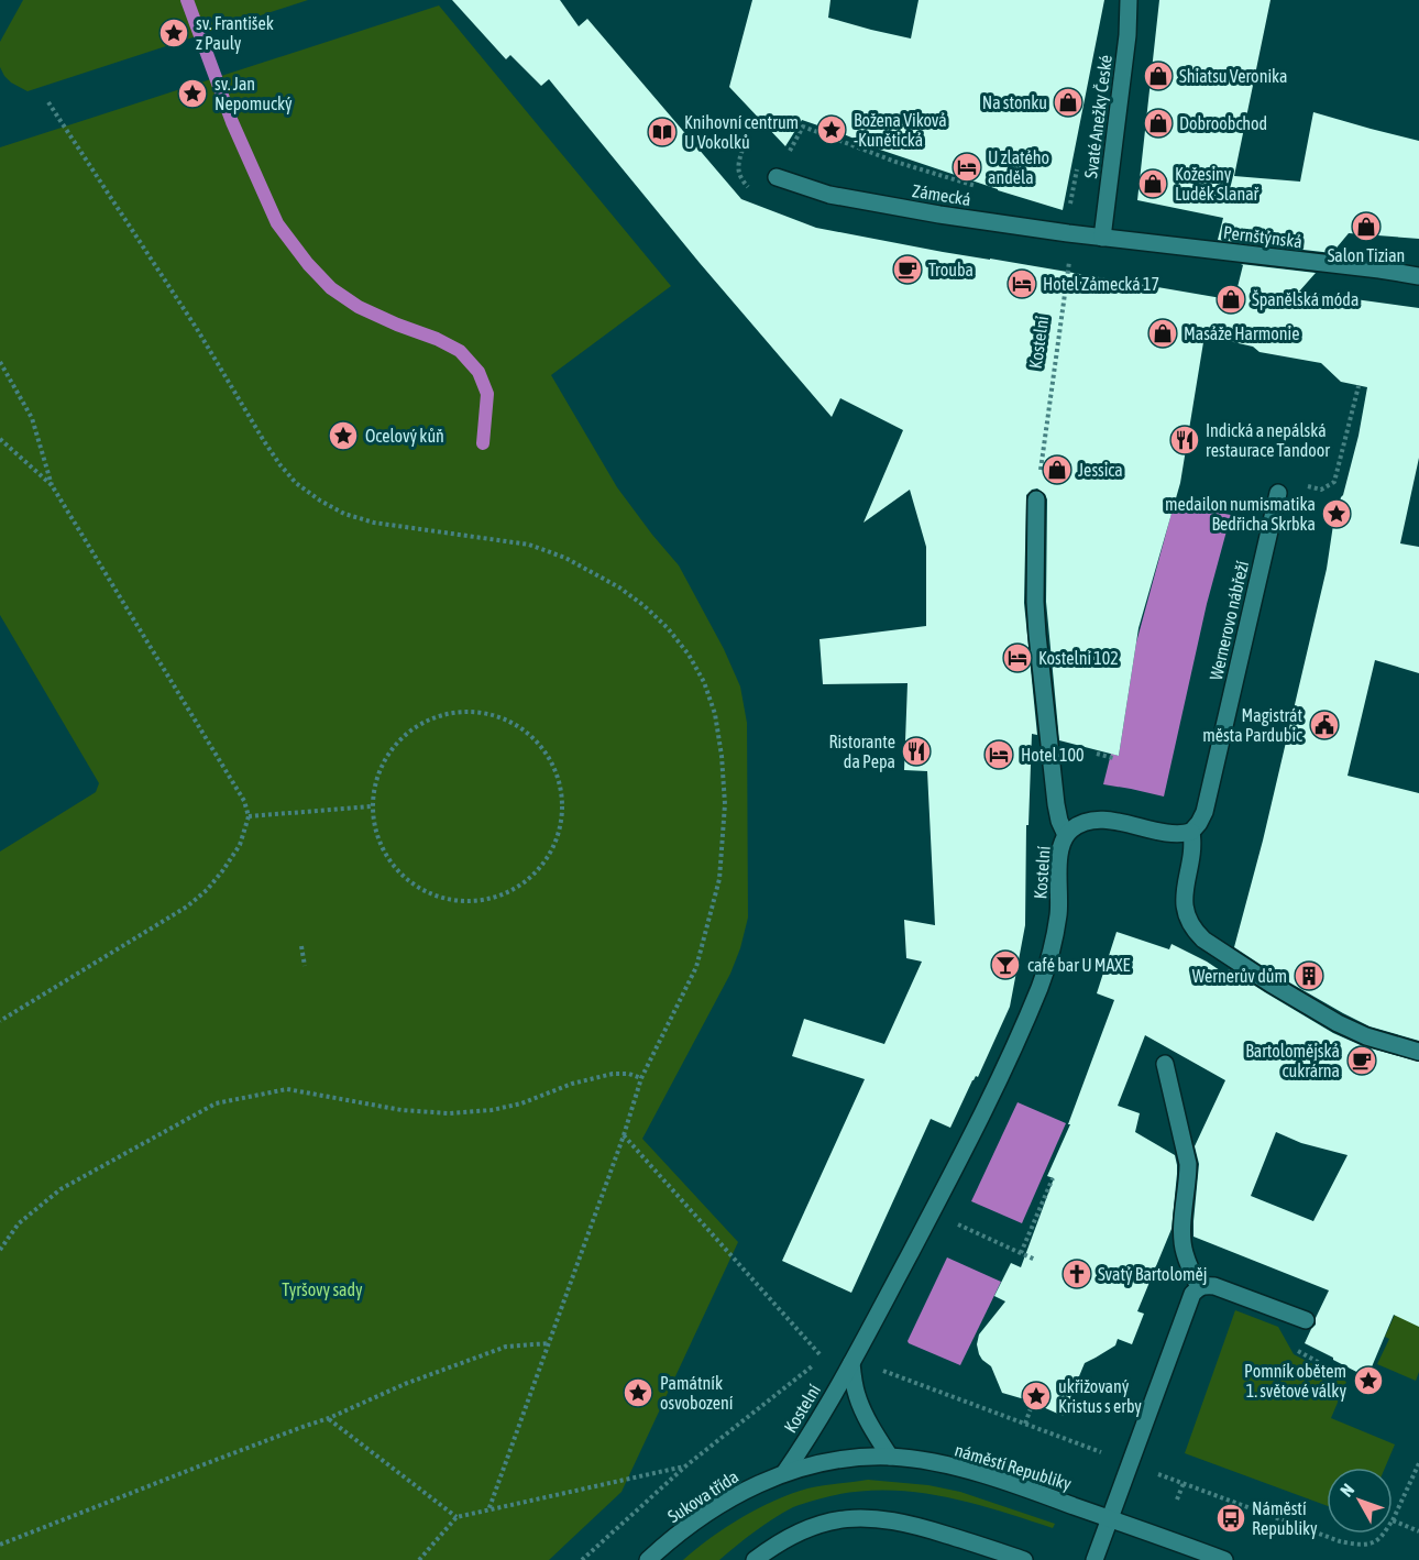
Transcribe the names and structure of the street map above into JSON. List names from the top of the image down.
{
  "streets": {
    "street": [
      "Svaté Anežky České",
      "Zámecká",
      "Pernštýnská",
      "Kostelní",
      "Wernerovo nábřeží",
      "náměstí Republiky",
      "Sukova třída"
    ]
  },
  "crossings": [
    ["Svaté Anežky České", "Zámecká"],
    ["Svaté Anežky České", "Pernštýnská"],
    ["Zámecká", "Pernštýnská"],
    ["Kostelní", "náměstí Republiky"],
    ["Kostelní", "Sukova třída"],
    ["náměstí Republiky", "Sukova třída"]
  ],
  "parks": ["Tyršovy sady"],
  "places": {
    "place": [
      "sv. František z Pauly",
      "sv. Jan Nepomucký",
      "Božena Viková -Kunětická",
      "Ocelový kůň",
      "medailon numismatika Bedřicha Skrbka",
      "Pomník obětem 1. světové války",
      "Památník osvobození",
      "ukřižovaný Kristus s erby"
    ],
    "shop": [
      "Shiatsu Veronika",
      "Na stonku",
      "Dobroobchod",
      "Kožesiny Luděk Slanař",
      "Salon Tizian",
      "Španělská móda",
      "Masáže Harmonie",
      "Jessica"
    ],
    "library": ["Knihovní centrum U Vokolků"],
    "hotel": [
      "U zlatého anděla",
      "Hotel Zámecká 17",
      "Kostelní 102",
      "Hotel 100"
    ],
    "cafe": ["Trouba", "Bartolomějská cukrárna"],
    "restaurant": ["Indická a nepálská restaurace Tandoor", "Ristorante da Pepa"],
    "public building": ["Magistrát města Pardubic"],
    "bar": ["café bar U MAXE"],
    "building": ["Wernerův dům"],
    "church": ["Svatý Bartoloměj"],
    "bus stop": ["Náměstí Republiky"]
  },
  "north": "top left"
}
